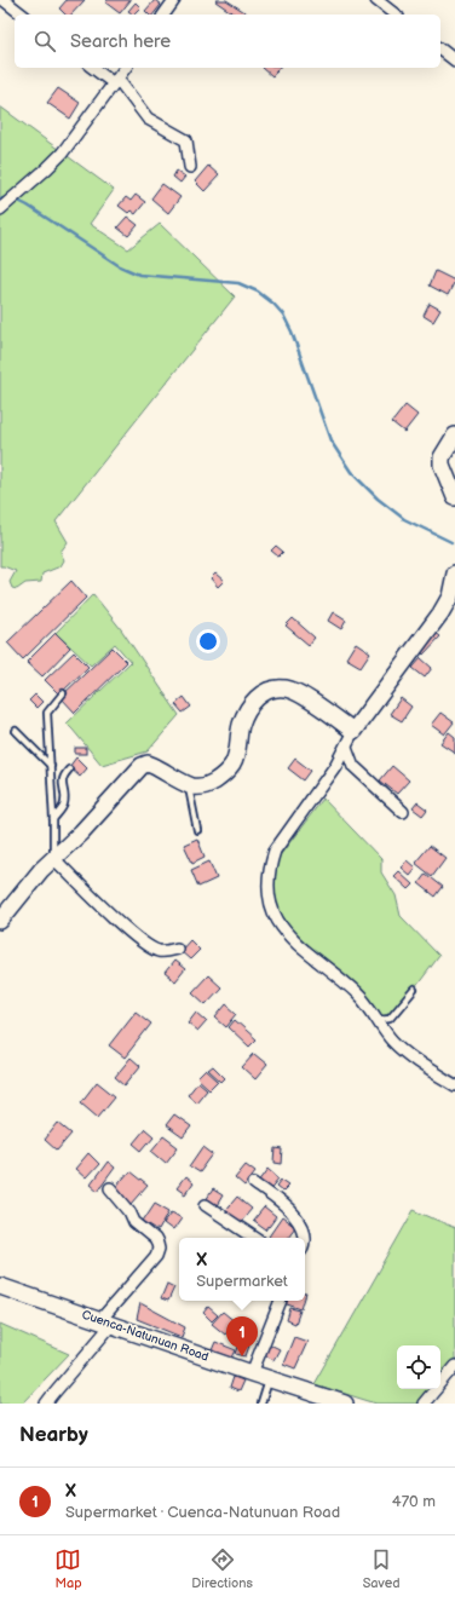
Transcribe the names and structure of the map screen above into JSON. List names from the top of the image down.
{
  "streets": {
    "street": ["Cuenca-Natunuan Road"]
  },
  "page": {
    "search": "Search here",
    "popup": ["X", "Supermarket"],
    "pins": "1",
    "heading": "Nearby",
    "list": [
      {
        "mark": "1",
        "name": "X",
        "note": "Supermarket · Cuenca-Natunuan Road",
        "value": "470 m"
      }
    ],
    "nav": ["Map", "Directions", "Saved"]
  }
}
